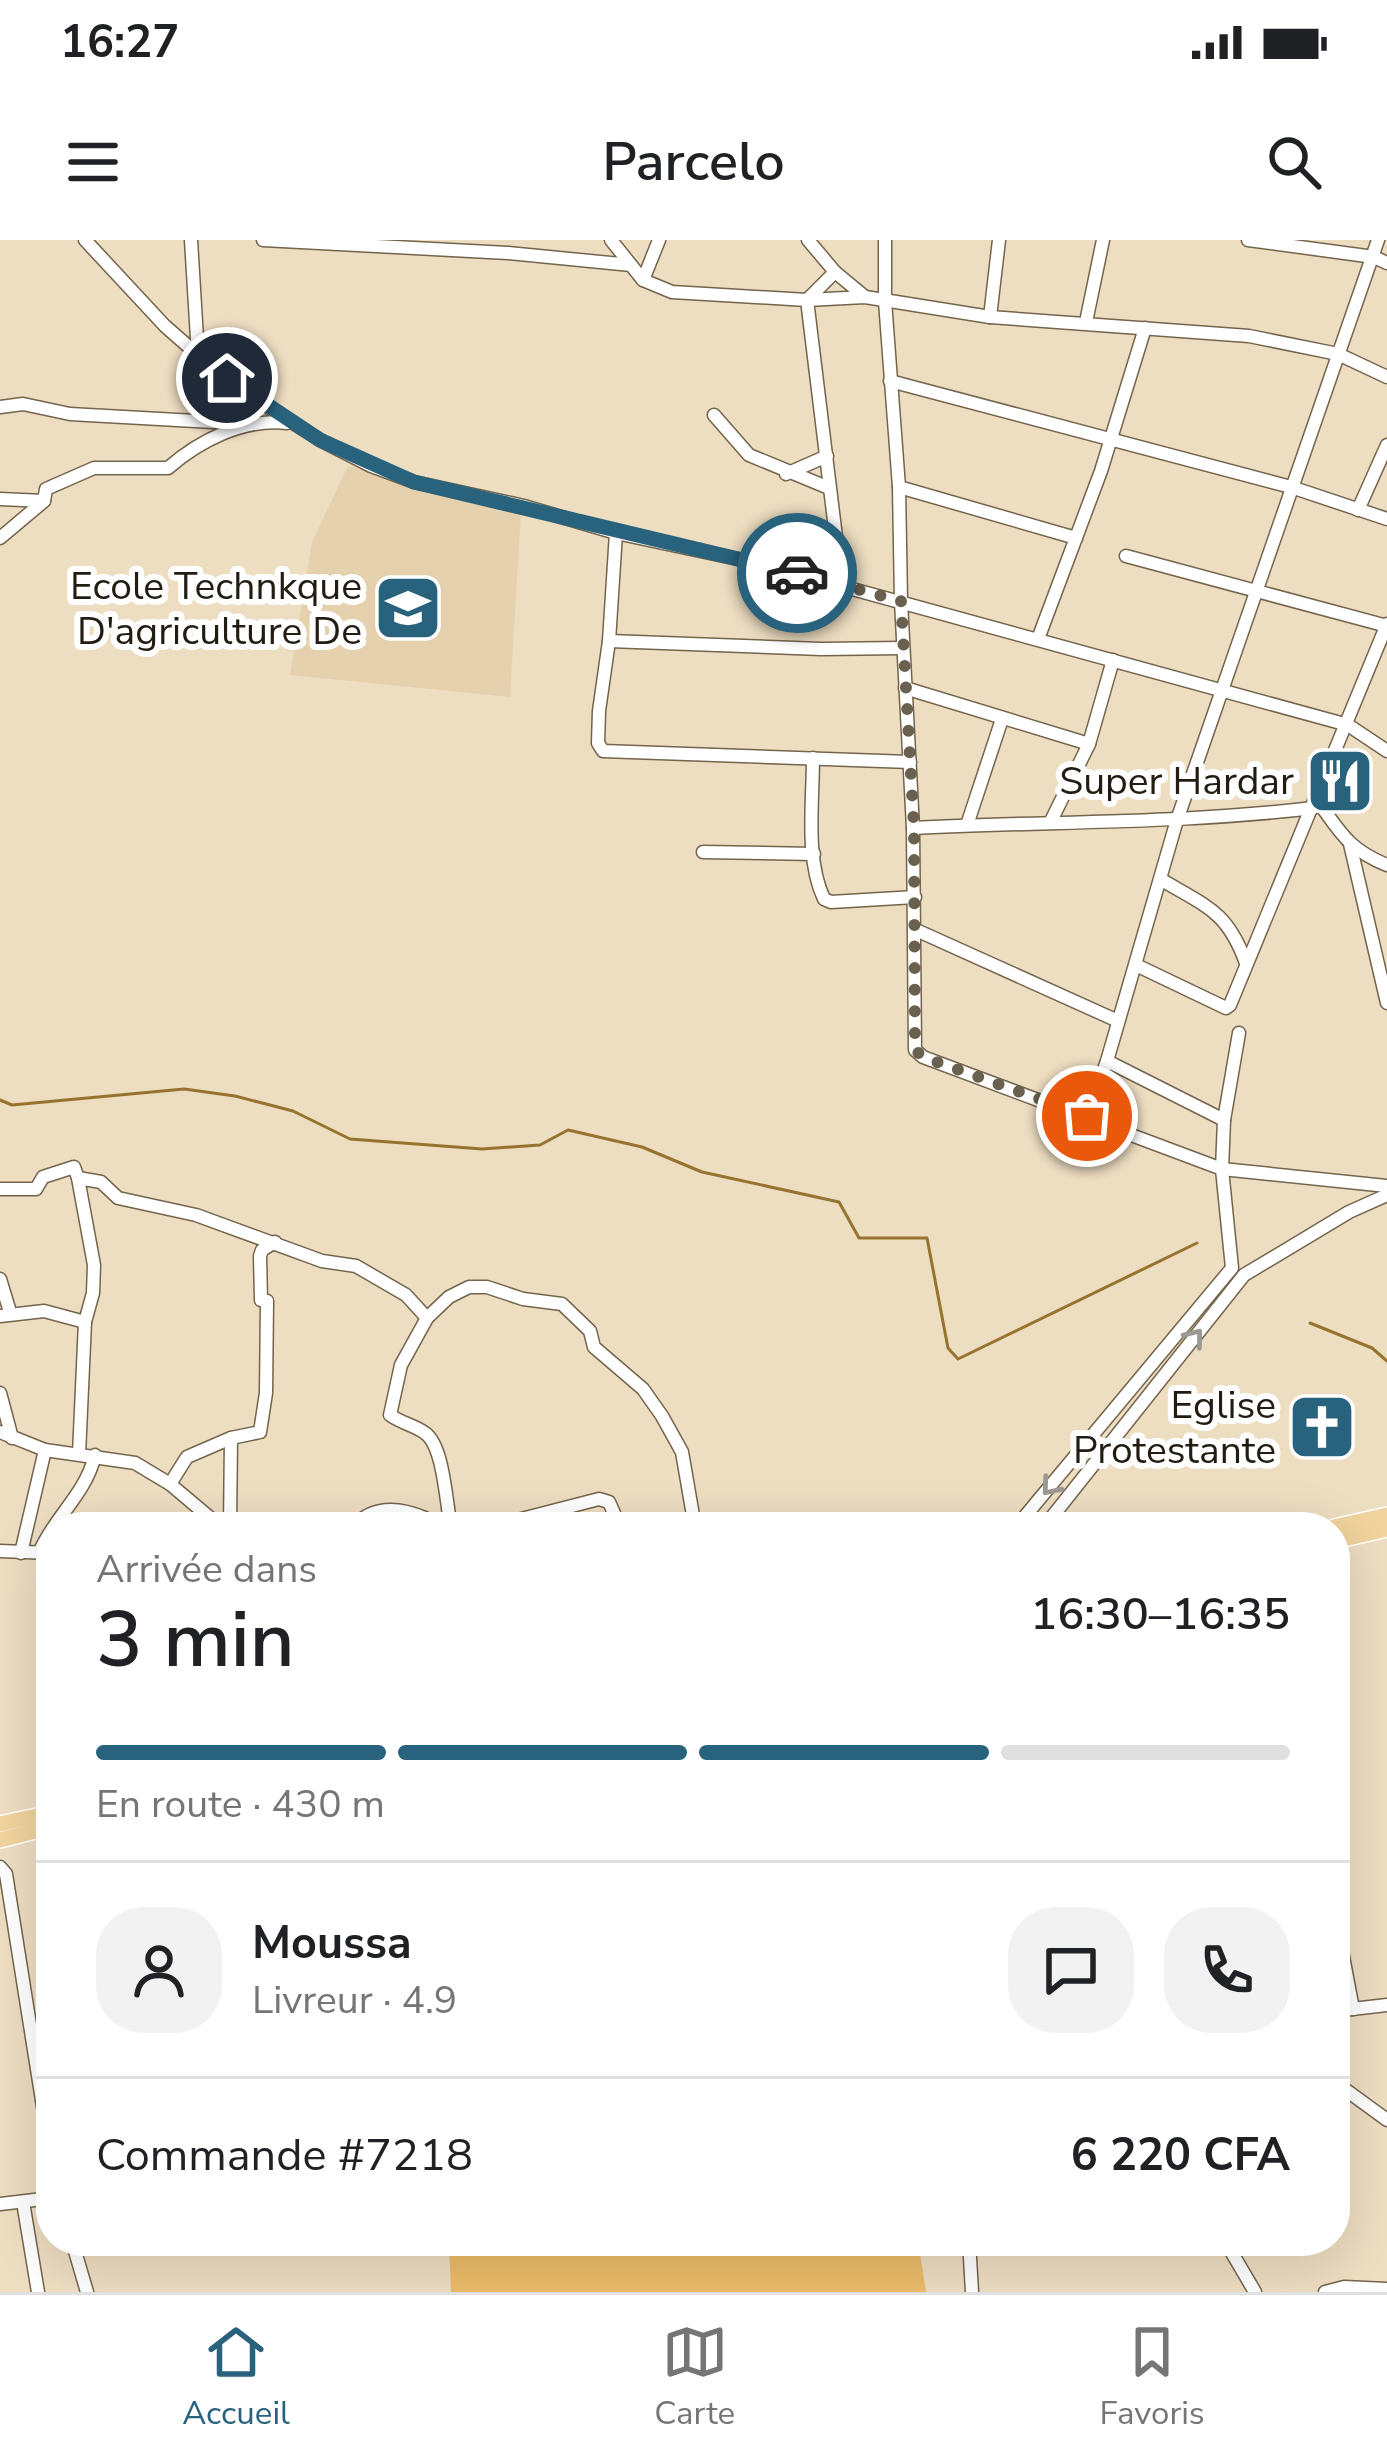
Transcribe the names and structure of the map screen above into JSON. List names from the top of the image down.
{
  "places": {
    "school or university": ["Ecole Technkque D'agriculture De"],
    "restaurant": ["Super Hardar"],
    "church": ["Eglise Protestante"]
  },
  "page": {
    "status": "16:27",
    "header": "Parcelo",
    "heading": ["3 min", "Arrivée dans", "16:30–16:35"],
    "panel": [
      "Moussa",
      "Livreur · 4.9",
      "Commande #7218",
      "6 220 CFA"
    ],
    "bar": "En route · 430 m",
    "tabs": ["Accueil", "Carte", "Favoris"]
  }
}
